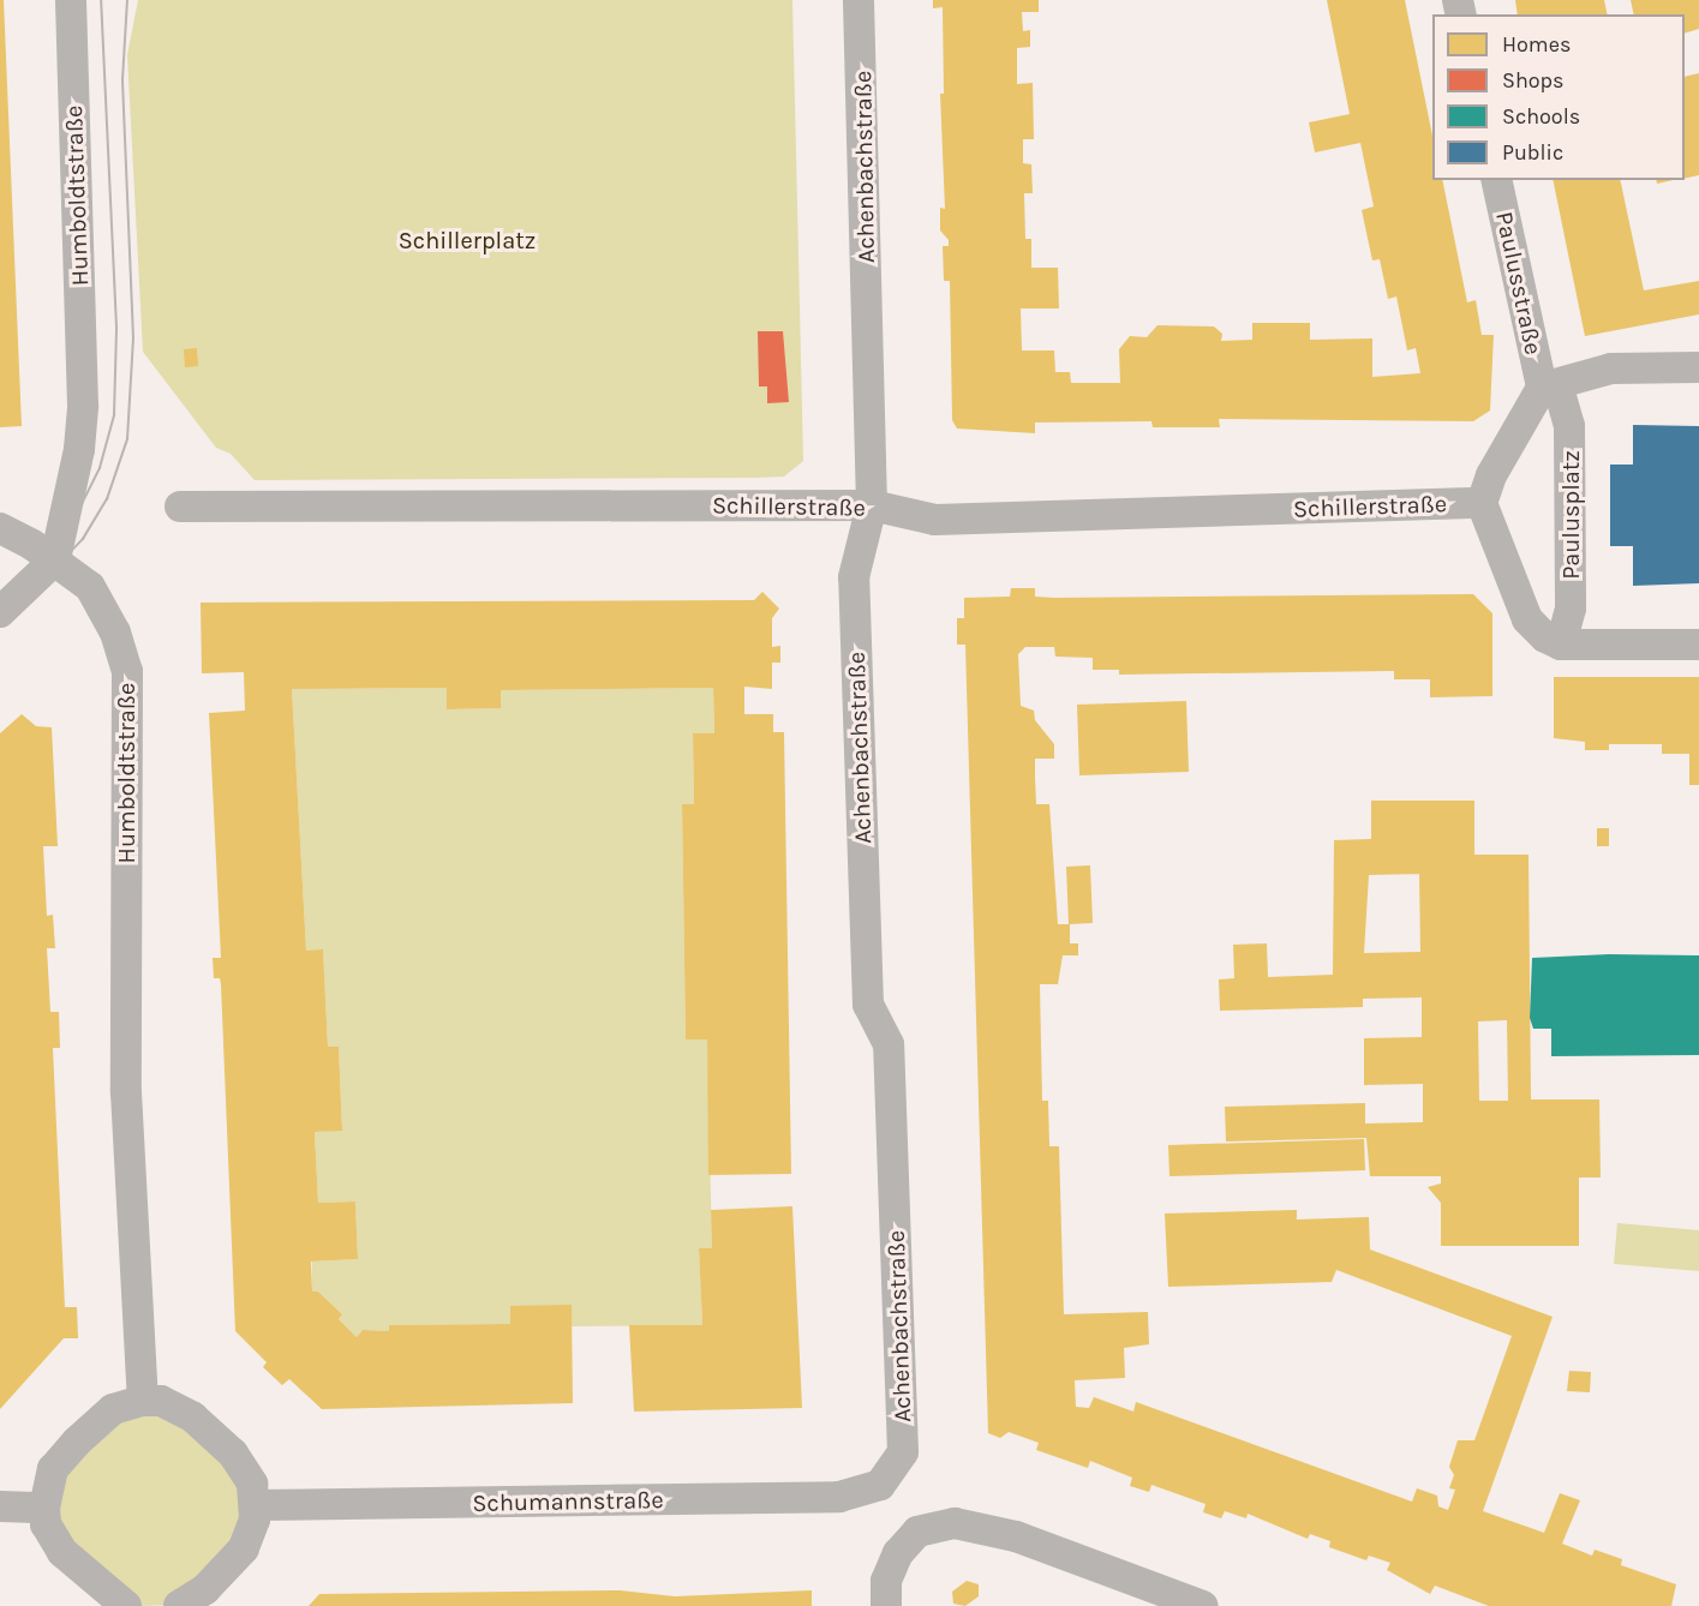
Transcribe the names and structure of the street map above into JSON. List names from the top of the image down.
{
  "streets": {
    "street": [
      "Achenbachstraße",
      "Humboldtstraße",
      "Paulusstraße",
      "Schillerstraße",
      "Paulusplatz",
      "Schumannstraße"
    ]
  },
  "crossings": [
    ["Achenbachstraße", "Schillerstraße"],
    ["Achenbachstraße", "Schumannstraße"],
    ["Paulusstraße", "Paulusplatz"]
  ],
  "parks": ["Schillerplatz"],
  "legend": [
    "Homes",
    "Shops",
    "Schools",
    "Public"
  ]
}
